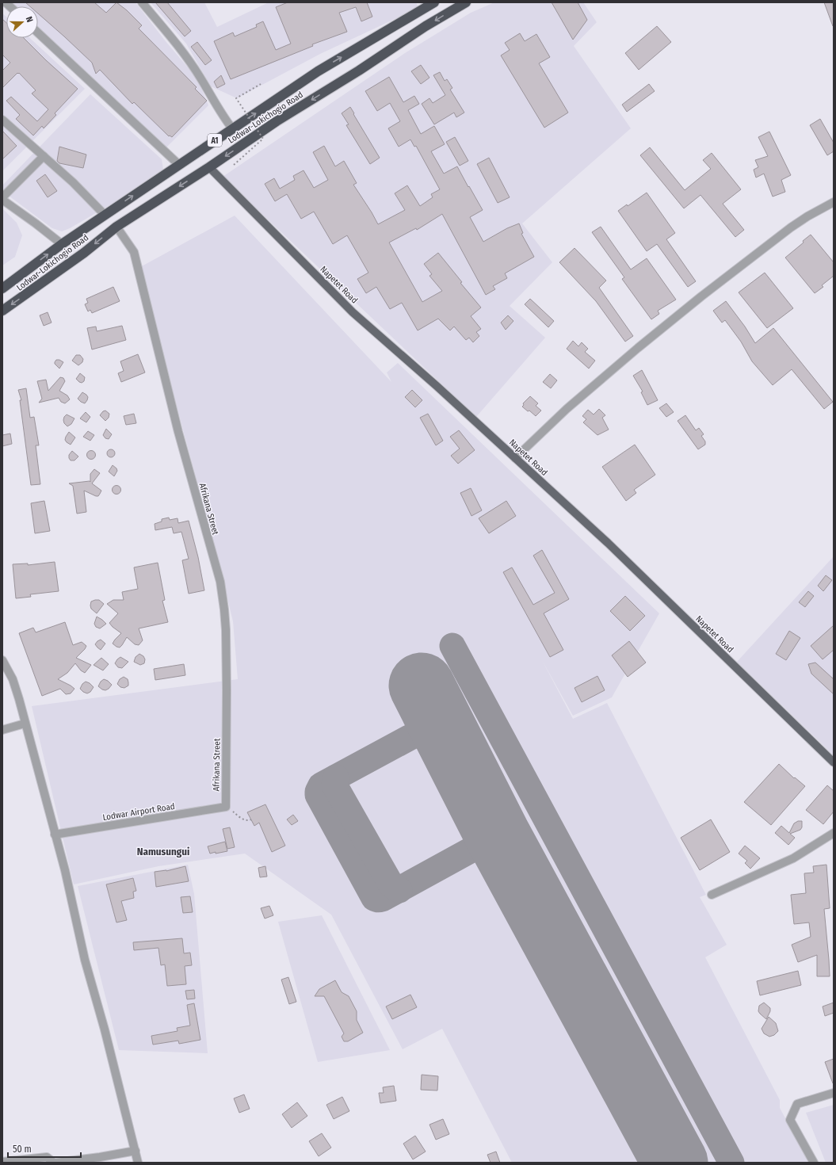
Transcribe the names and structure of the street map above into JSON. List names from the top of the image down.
{
  "streets": {
    "highway": ["Lodwar-Lokichogio Road", "A1"],
    "main road": ["Napetet Road"],
    "street": ["Afrikana Street", "Lodwar Airport Road"]
  },
  "crossings": [
    ["Lodwar-Lokichogio Road", "Napetet Road"],
    ["Lodwar-Lokichogio Road", "Afrikana Street"],
    ["Afrikana Street", "Lodwar Airport Road"]
  ],
  "districts": ["Namusungui"],
  "scale_bar": "50 m",
  "north": "right"
}
